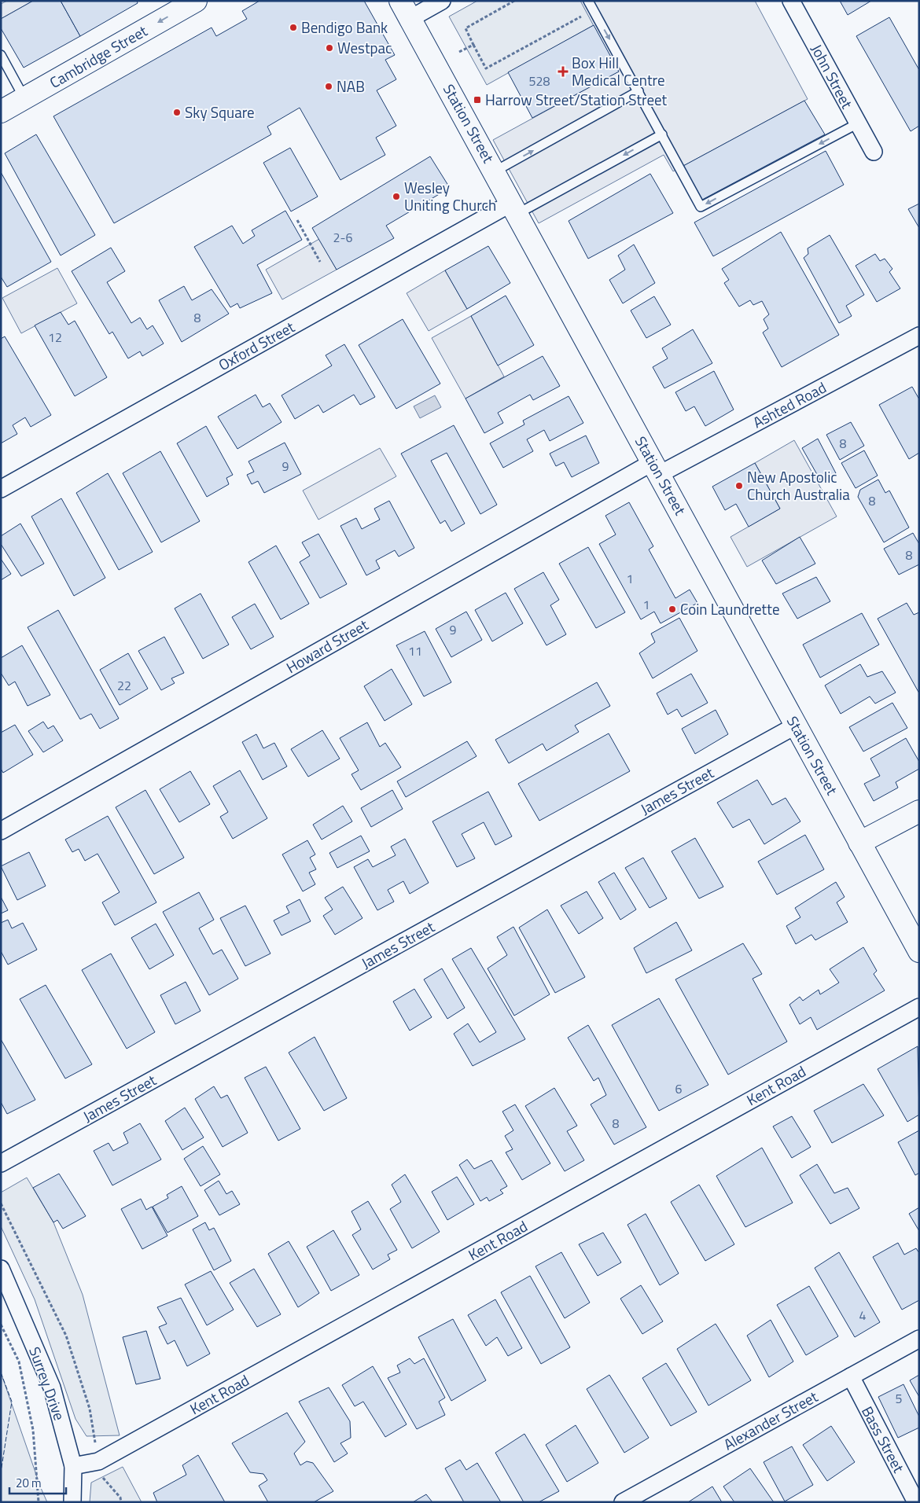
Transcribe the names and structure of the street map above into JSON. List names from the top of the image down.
{
  "streets": {
    "main road": ["Cambridge Street", "Station Street"],
    "street": [
      "John Street",
      "Oxford Street",
      "Ashted Road",
      "Howard Street",
      "James Street",
      "Kent Road",
      "Surrey Drive",
      "Alexander Street",
      "Bass Street"
    ]
  },
  "crossings": [
    ["Station Street", "Oxford Street"],
    ["Station Street", "Ashted Road"],
    ["Station Street", "Howard Street"],
    ["Station Street", "James Street"],
    ["Ashted Road", "Howard Street"],
    ["Kent Road", "Surrey Drive"],
    ["Alexander Street", "Bass Street"]
  ],
  "one_way": ["Cambridge Street"],
  "places": {
    "other": [
      "Bendigo Bank",
      "Westpac",
      "NAB",
      "Sky Square",
      "Wesley Uniting Church",
      "New Apostolic Church Australia",
      "Coin Laundrette"
    ],
    "health": ["Box Hill Medical Centre"],
    "transit": ["Harrow Street/Station Street"]
  },
  "house_numbers": [
    "528",
    "2-6",
    "8",
    "12",
    "8",
    "9",
    "8",
    "8",
    "1",
    "1",
    "9",
    "11",
    "22",
    "6",
    "8",
    "4",
    "5"
  ],
  "scale_bar": "20 m"
}
